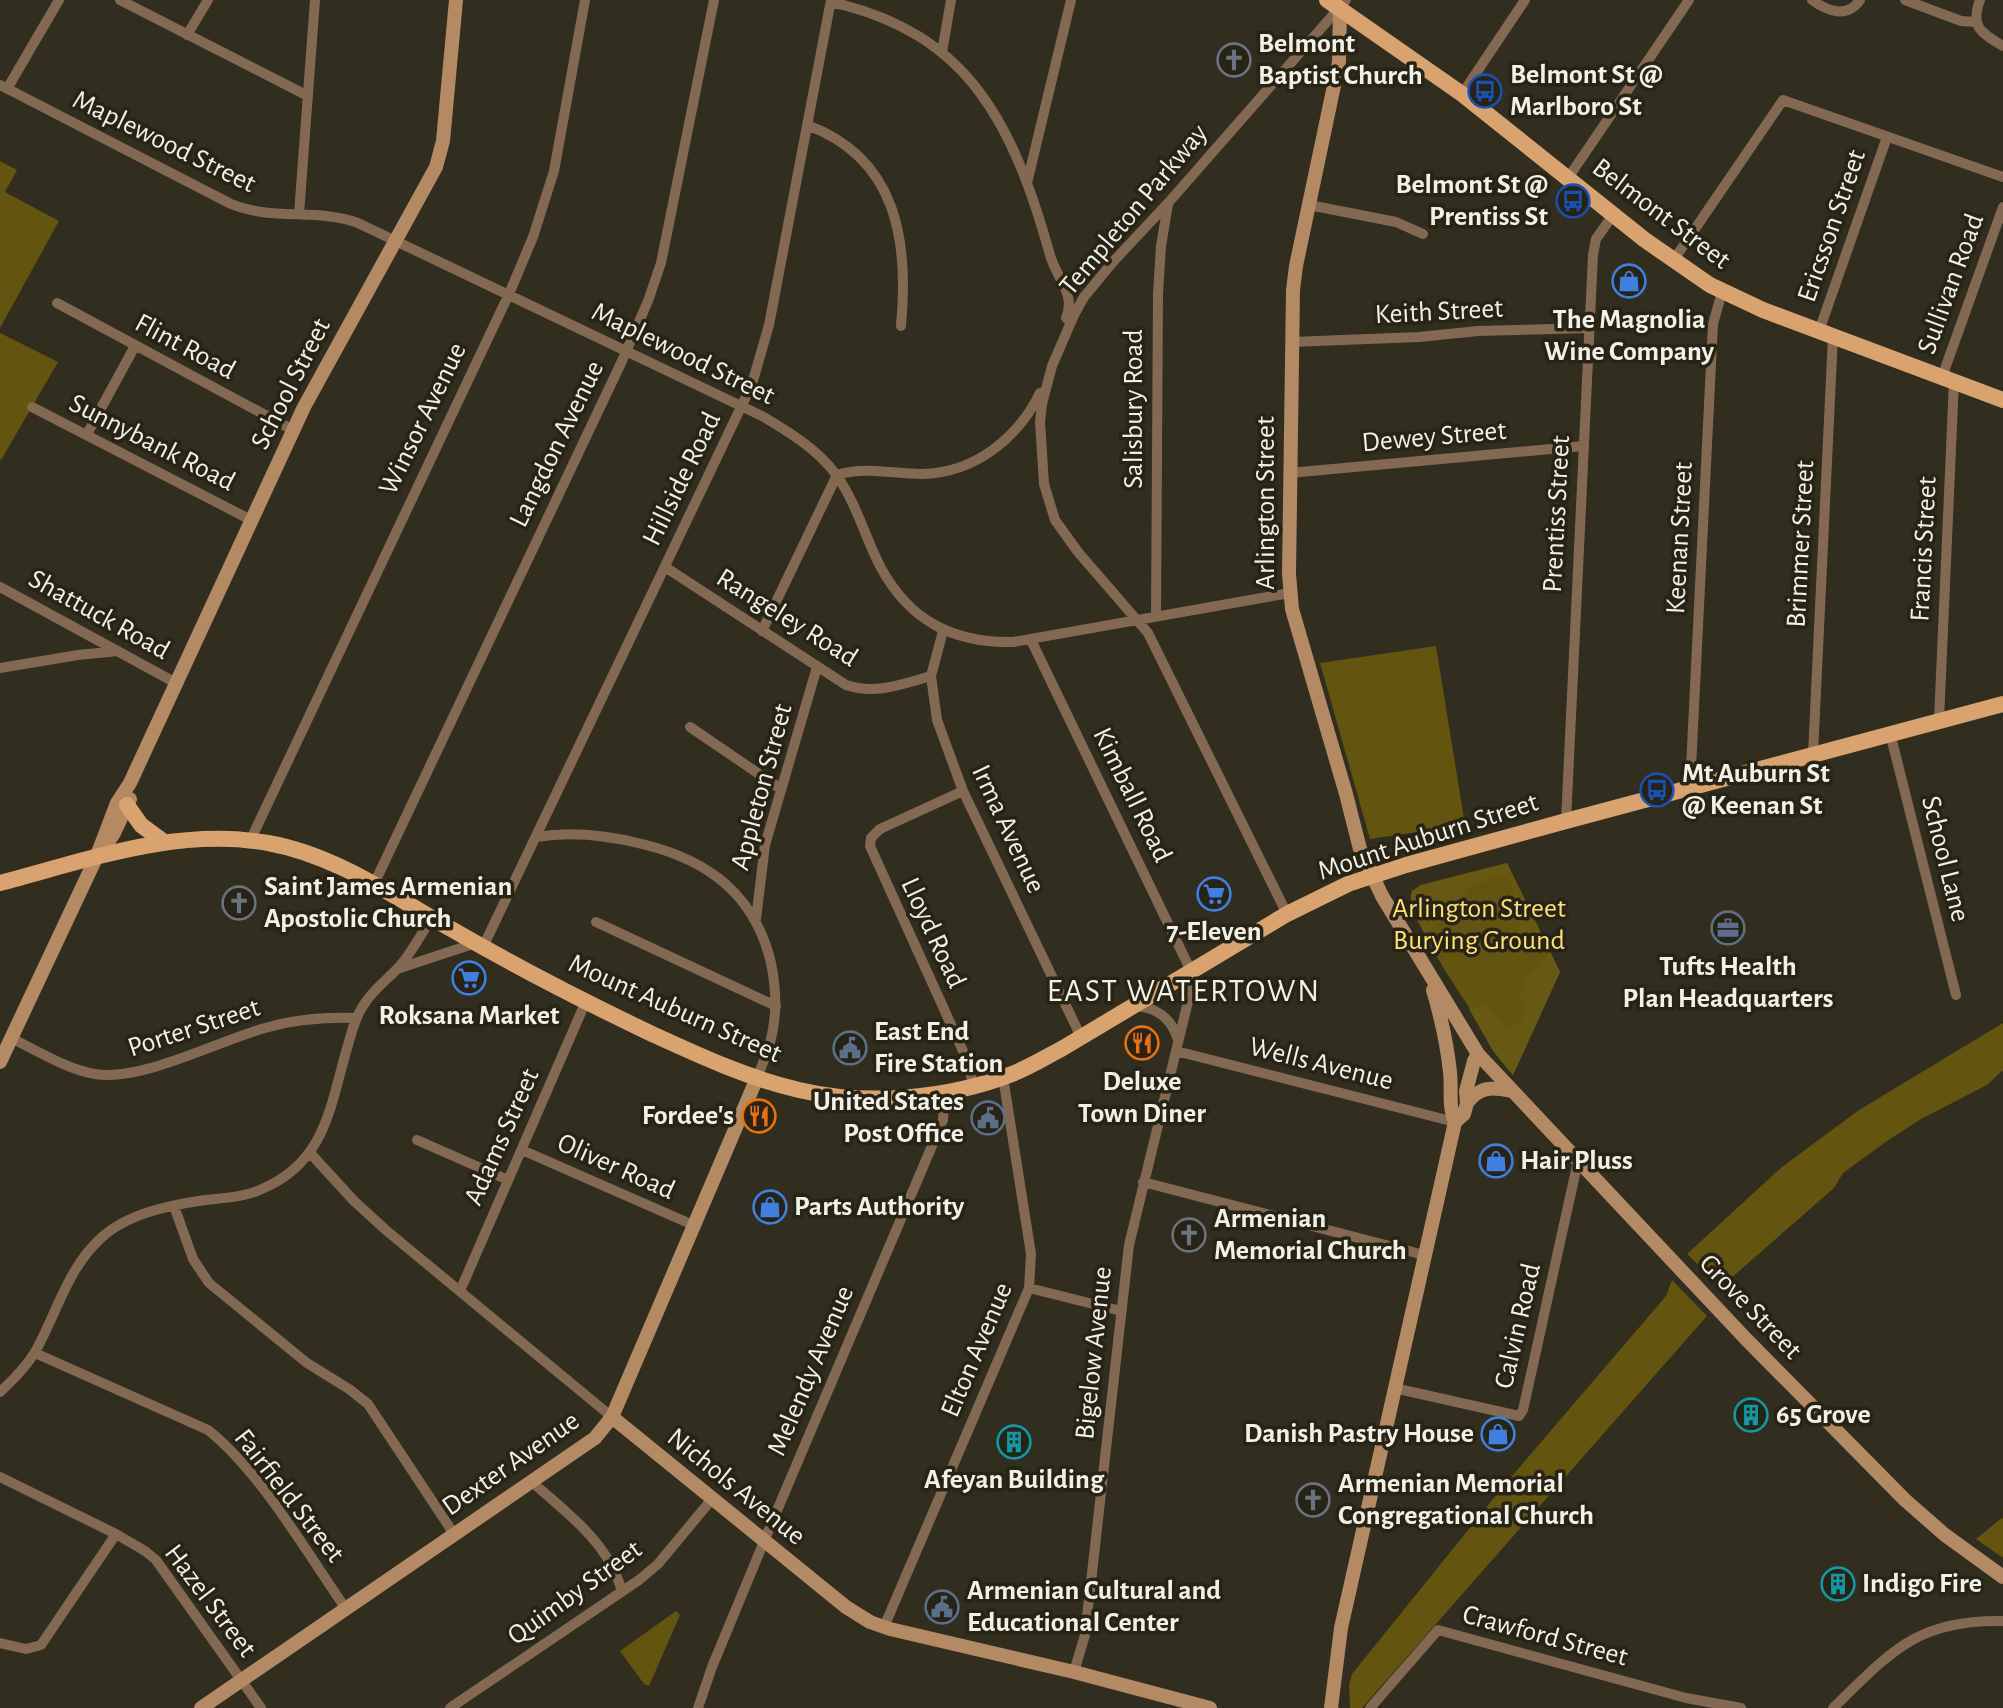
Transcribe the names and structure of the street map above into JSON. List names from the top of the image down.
{
  "streets": {
    "main road": ["Belmont Street", "Mount Auburn Street"],
    "street": [
      "Maplewood Street",
      "Templeton Parkway",
      "Ericsson Street",
      "Sullivan Road",
      "Keith Street",
      "Flint Road",
      "School Street",
      "Salisbury Road",
      "Winsor Avenue",
      "Dewey Street",
      "Sunnybank Road",
      "Langdon Avenue",
      "Hillside Road",
      "Arlington Street",
      "Prentiss Street",
      "Keenan Street",
      "Brimmer Street",
      "Francis Street",
      "Shattuck Road",
      "Rangeley Road",
      "Appleton Street",
      "Kimball Road",
      "Irma Avenue",
      "School Lane",
      "Lloyd Road",
      "Porter Street",
      "Wells Avenue",
      "Adams Street",
      "Oliver Road",
      "Grove Street",
      "Calvin Road",
      "Elton Avenue",
      "Bigelow Avenue",
      "Melendy Avenue",
      "Dexter Avenue",
      "Nichols Avenue",
      "Fairfield Street",
      "Quimby Street",
      "Hazel Street",
      "Crawford Street"
    ]
  },
  "crossings": [
    ["Maplewood Street", "Templeton Parkway"],
    ["Maplewood Street", "School Street"],
    ["Maplewood Street", "Salisbury Road"],
    ["Maplewood Street", "Winsor Avenue"],
    ["Maplewood Street", "Langdon Avenue"],
    ["Maplewood Street", "Hillside Road"],
    ["Maplewood Street", "Arlington Street"],
    ["Maplewood Street", "Kimball Road"],
    ["Maplewood Street", "Irma Avenue"],
    ["Templeton Parkway", "Belmont Street"],
    ["Templeton Parkway", "Salisbury Road"],
    ["Templeton Parkway", "Arlington Street"],
    ["Templeton Parkway", "Mount Auburn Street"],
    ["Belmont Street", "Ericsson Street"],
    ["Belmont Street", "Sullivan Road"],
    ["Belmont Street", "Arlington Street"],
    ["Belmont Street", "Prentiss Street"],
    ["Belmont Street", "Keenan Street"],
    ["Belmont Street", "Brimmer Street"],
    ["Belmont Street", "Francis Street"],
    ["Ericsson Street", "Brimmer Street"],
    ["Sullivan Road", "Francis Street"],
    ["Keith Street", "Arlington Street"],
    ["Keith Street", "Prentiss Street"],
    ["Flint Road", "School Street"],
    ["School Street", "Sunnybank Road"],
    ["School Street", "Shattuck Road"],
    ["School Street", "Mount Auburn Street"],
    ["School Street", "Porter Street"],
    ["Winsor Avenue", "Mount Auburn Street"],
    ["Dewey Street", "Arlington Street"],
    ["Dewey Street", "Prentiss Street"],
    ["Langdon Avenue", "Mount Auburn Street"],
    ["Hillside Road", "Rangeley Road"],
    ["Hillside Road", "Mount Auburn Street"],
    ["Arlington Street", "Mount Auburn Street"],
    ["Arlington Street", "Wells Avenue"],
    ["Arlington Street", "Grove Street"],
    ["Arlington Street", "Calvin Road"],
    ["Prentiss Street", "Mount Auburn Street"],
    ["Keenan Street", "Mount Auburn Street"],
    ["Brimmer Street", "Mount Auburn Street"],
    ["Francis Street", "Mount Auburn Street"],
    ["Rangeley Road", "Appleton Street"],
    ["Rangeley Road", "Irma Avenue"],
    ["Kimball Road", "Mount Auburn Street"],
    ["Kimball Road", "Bigelow Avenue"],
    ["Irma Avenue", "Mount Auburn Street"],
    ["Irma Avenue", "Lloyd Road"],
    ["Mount Auburn Street", "School Lane"],
    ["Mount Auburn Street", "Lloyd Road"],
    ["Mount Auburn Street", "Adams Street"],
    ["Mount Auburn Street", "Elton Avenue"],
    ["Mount Auburn Street", "Bigelow Avenue"],
    ["Mount Auburn Street", "Melendy Avenue"],
    ["Mount Auburn Street", "Dexter Avenue"],
    ["Wells Avenue", "Bigelow Avenue"],
    ["Adams Street", "Oliver Road"],
    ["Adams Street", "Nichols Avenue"],
    ["Oliver Road", "Dexter Avenue"],
    ["Grove Street", "Calvin Road"],
    ["Elton Avenue", "Nichols Avenue"],
    ["Bigelow Avenue", "Nichols Avenue"],
    ["Melendy Avenue", "Nichols Avenue"],
    ["Dexter Avenue", "Nichols Avenue"],
    ["Dexter Avenue", "Fairfield Street"],
    ["Dexter Avenue", "Hazel Street"],
    ["Nichols Avenue", "Quimby Street"]
  ],
  "districts": ["EAST WATERTOWN"],
  "parks": ["Arlington Street Burying Ground"],
  "places": {
    "church": [
      "Belmont Baptist Church",
      "Saint James Armenian Apostolic Church",
      "Armenian Memorial Church",
      "Armenian Memorial Congregational Church"
    ],
    "bus stop": ["Belmont St @ Marlboro St", "Belmont St @ Prentiss St", "Mt Auburn St @ Keenan St"],
    "shop": [
      "The Magnolia Wine Company",
      "Hair Pluss",
      "Parts Authority",
      "Danish Pastry House"
    ],
    "supermarket": ["7-Eleven", "Roksana Market"],
    "office": ["Tufts Health Plan Headquarters"],
    "restaurant": ["Deluxe Town Diner", "Fordee's"],
    "public building": ["East End Fire Station", "United States Post Office", "Armenian Cultural and Educational Center"],
    "building": ["65 Grove", "Afeyan Building", "Indigo Fire"]
  }
}
